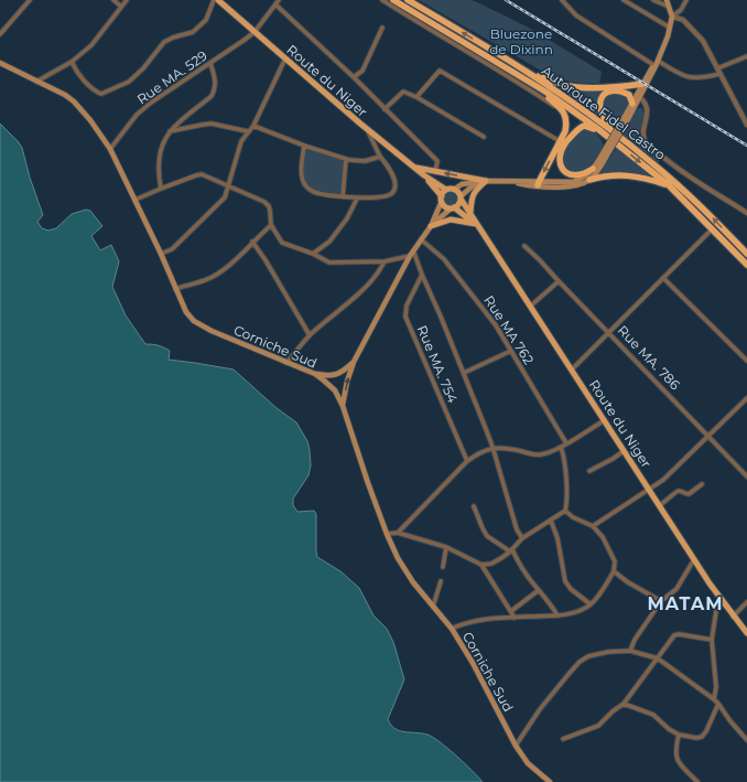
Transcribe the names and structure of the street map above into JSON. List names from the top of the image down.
{
  "streets": {
    "highway": ["Autoroute Fidel Castro"],
    "main road": ["Route du Niger", "Corniche Sud"],
    "street": [
      "Rue MA. 529",
      "Rue MA 762",
      "Rue MA. 786",
      "Rue MA. 754"
    ]
  },
  "crossings": [
    ["Rue MA. 529", "Route du Niger"],
    ["Rue MA. 529", "Corniche Sud"]
  ],
  "districts": ["MATAM"],
  "parks": ["Bluezone de Dixinn"]
}
